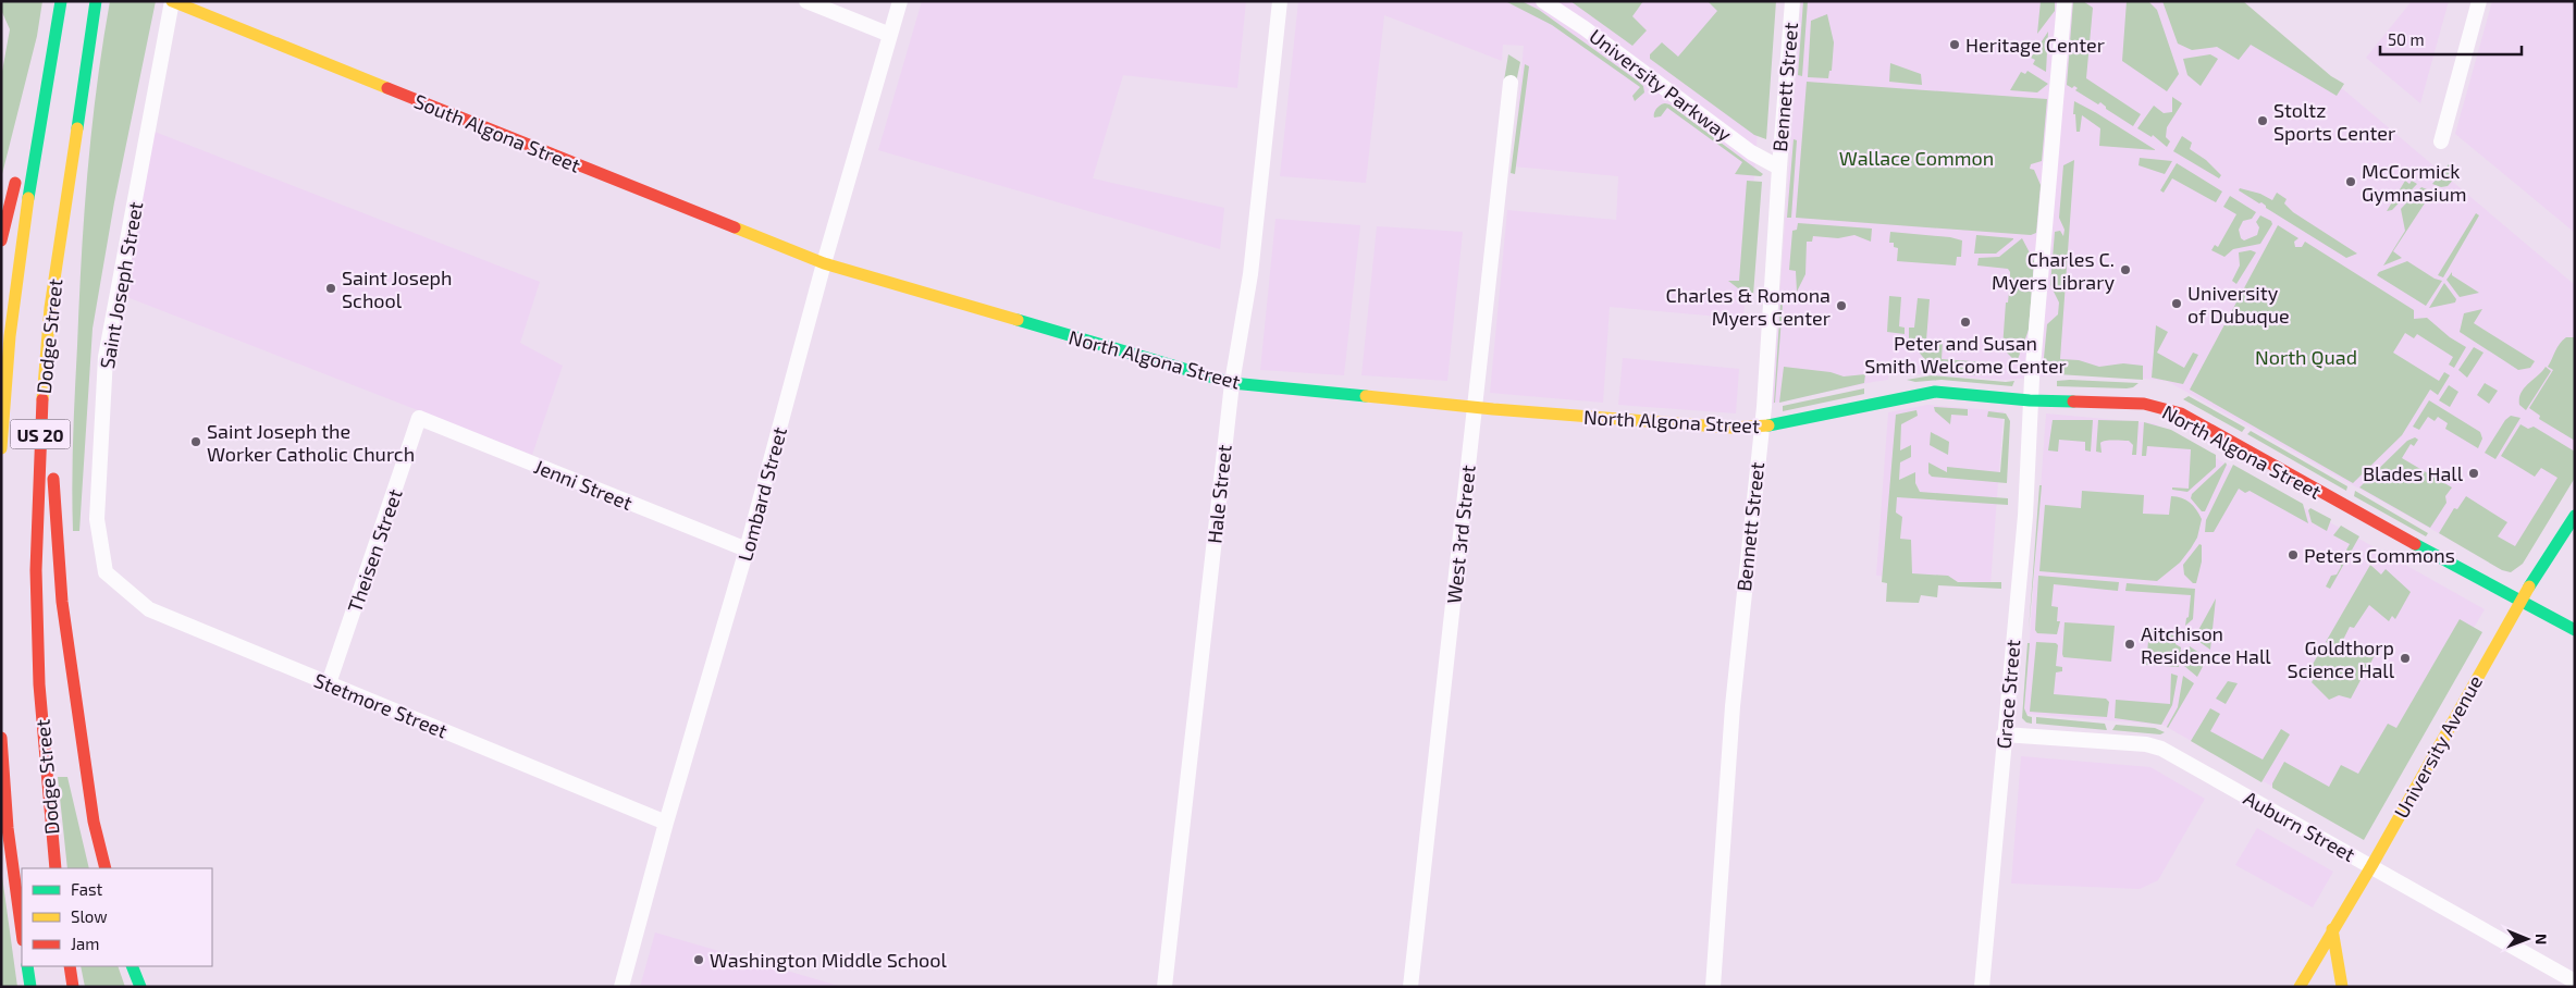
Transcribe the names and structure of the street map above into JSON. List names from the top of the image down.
{
  "streets": {
    "main road": [
      "South Algona Street",
      "Dodge Street",
      "North Algona Street",
      "US 20",
      "University Avenue"
    ],
    "street": [
      "University Parkway",
      "Bennett Street",
      "Saint Joseph Street",
      "Jenni Street",
      "Lombard Street",
      "Hale Street",
      "West 3rd Street",
      "Theisen Street",
      "Grace Street",
      "Stetmore Street",
      "Auburn Street"
    ]
  },
  "crossings": [
    ["University Parkway", "Bennett Street"],
    ["Bennett Street", "North Algona Street"],
    ["South Algona Street", "Saint Joseph Street"],
    ["South Algona Street", "North Algona Street"],
    ["South Algona Street", "Lombard Street"],
    ["Saint Joseph Street", "Stetmore Street"],
    ["North Algona Street", "Lombard Street"],
    ["North Algona Street", "Hale Street"],
    ["North Algona Street", "West 3rd Street"],
    ["North Algona Street", "Grace Street"],
    ["North Algona Street", "University Avenue"],
    ["Jenni Street", "Lombard Street"],
    ["Jenni Street", "Theisen Street"],
    ["Lombard Street", "Stetmore Street"],
    ["Theisen Street", "Stetmore Street"],
    ["Grace Street", "Auburn Street"],
    ["University Avenue", "Auburn Street"]
  ],
  "parks": ["Wallace Common", "North Quad"],
  "places": [
    "Heritage Center",
    "Stoltz Sports Center",
    "McCormick Gymnasium",
    "Charles C. Myers Library",
    "Saint Joseph School",
    "University of Dubuque",
    "Charles & Romona Myers Center",
    "Peter and Susan Smith Welcome Center",
    "Saint Joseph the Worker Catholic Church",
    "Blades Hall",
    "Peters Commons",
    "Aitchison Residence Hall",
    "Goldthorp Science Hall",
    "Washington Middle School"
  ],
  "legend": ["Fast", "Slow", "Jam"],
  "scale_bar": "50 m",
  "north": "right"
}
